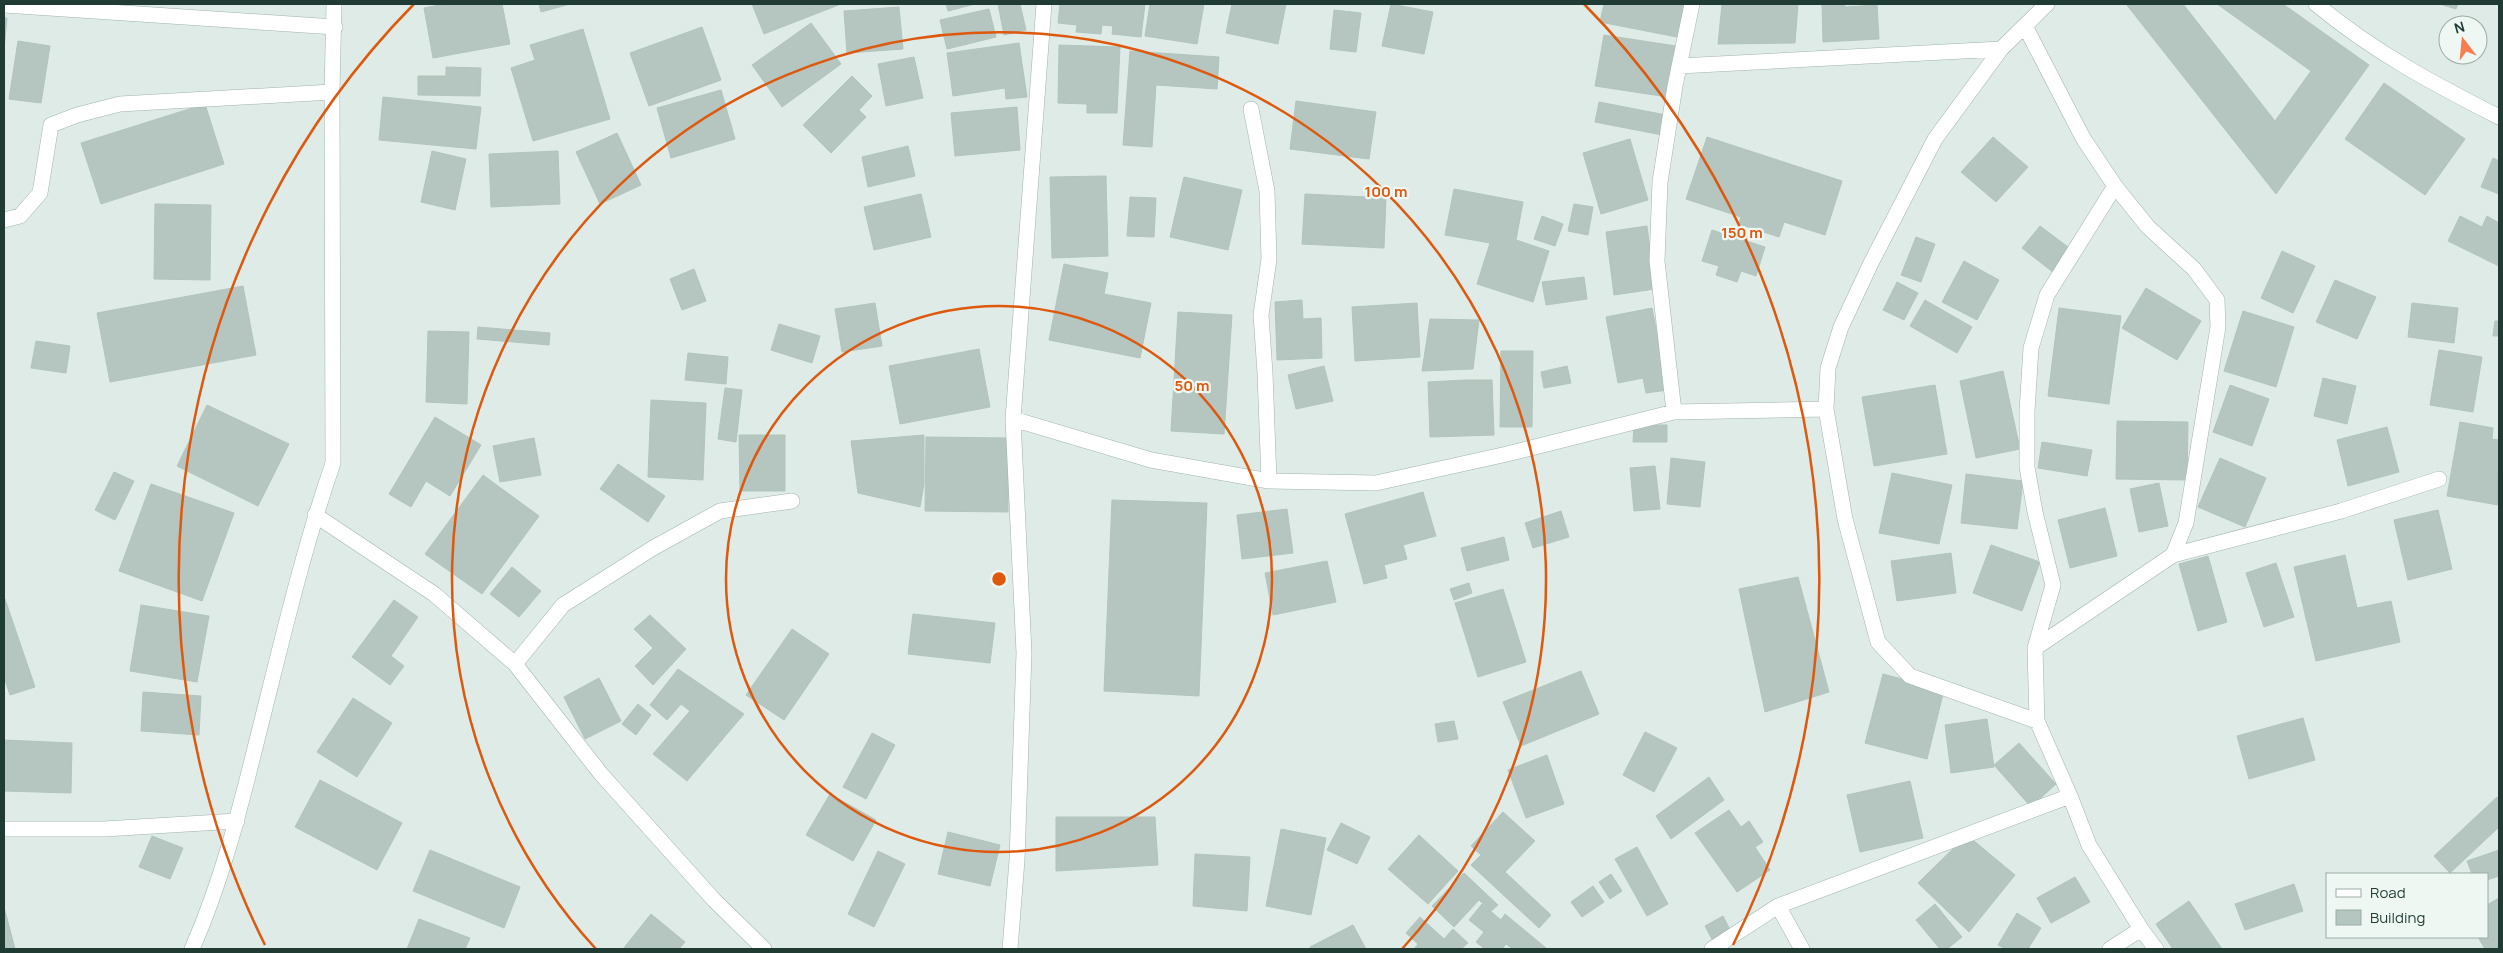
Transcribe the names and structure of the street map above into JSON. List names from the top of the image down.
{
  "legend": ["Road", "Building"],
  "north": "top",
  "rings": ["100 m", "150 m", "50 m"]
}
